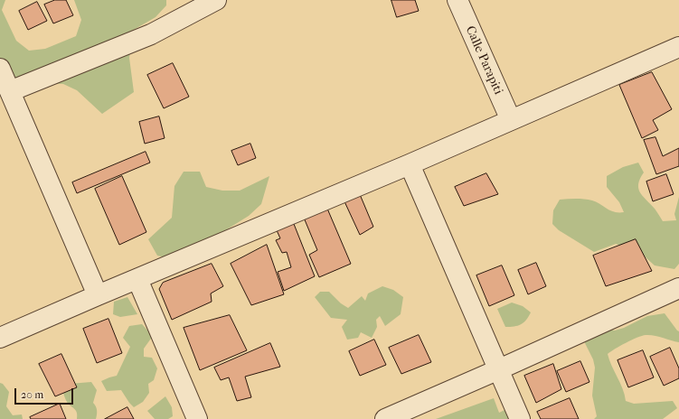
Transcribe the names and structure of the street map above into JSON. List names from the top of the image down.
{
  "streets": {
    "street": ["Calle Parapiti"]
  },
  "scale_bar": "20 m"
}
